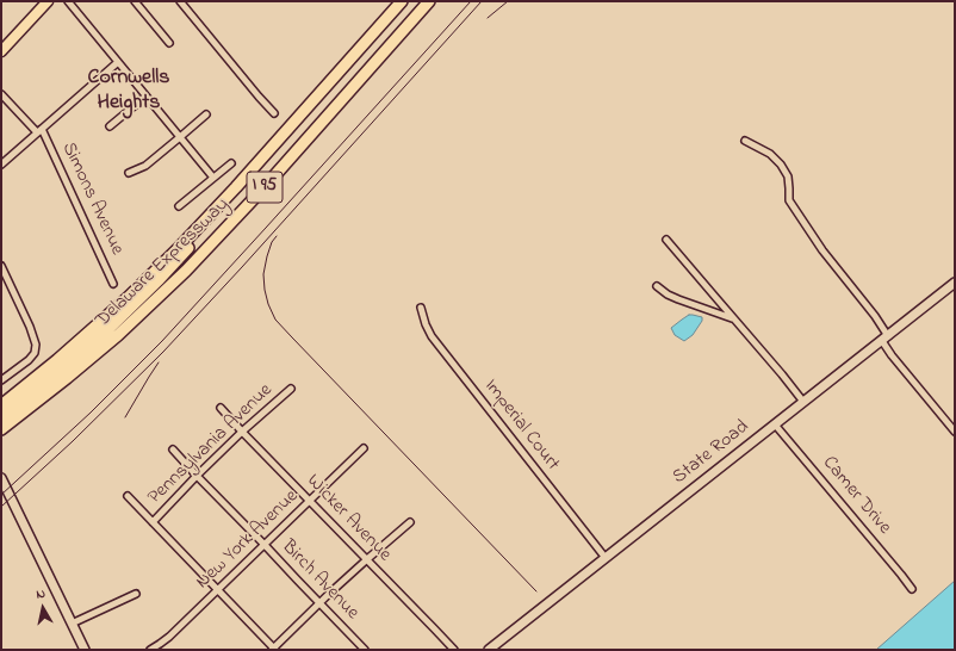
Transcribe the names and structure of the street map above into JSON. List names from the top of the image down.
{
  "streets": {
    "highway": ["I 95", "Delaware Expressway"],
    "main road": ["State Road"],
    "street": [
      "Simons Avenue",
      "Imperial Court",
      "Pennsylvania Avenue",
      "Camer Drive",
      "Wicker Avenue",
      "New York Avenue",
      "Birch Avenue"
    ]
  },
  "crossings": [
    ["Imperial Court", "State Road"],
    ["Pennsylvania Avenue", "Wicker Avenue"],
    ["Pennsylvania Avenue", "Birch Avenue"],
    ["State Road", "Camer Drive"],
    ["Wicker Avenue", "New York Avenue"],
    ["New York Avenue", "Birch Avenue"]
  ],
  "districts": ["Cornwells Heights"],
  "north": "top"
}
